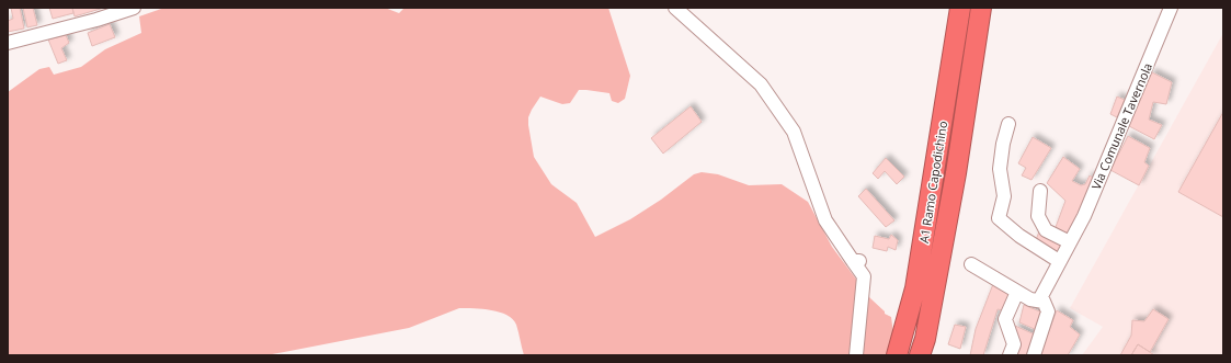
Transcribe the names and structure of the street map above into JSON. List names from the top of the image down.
{
  "streets": {
    "highway": ["A1 Ramo Capodichino"],
    "street": ["Via Comunale Tavernola"]
  }
}
